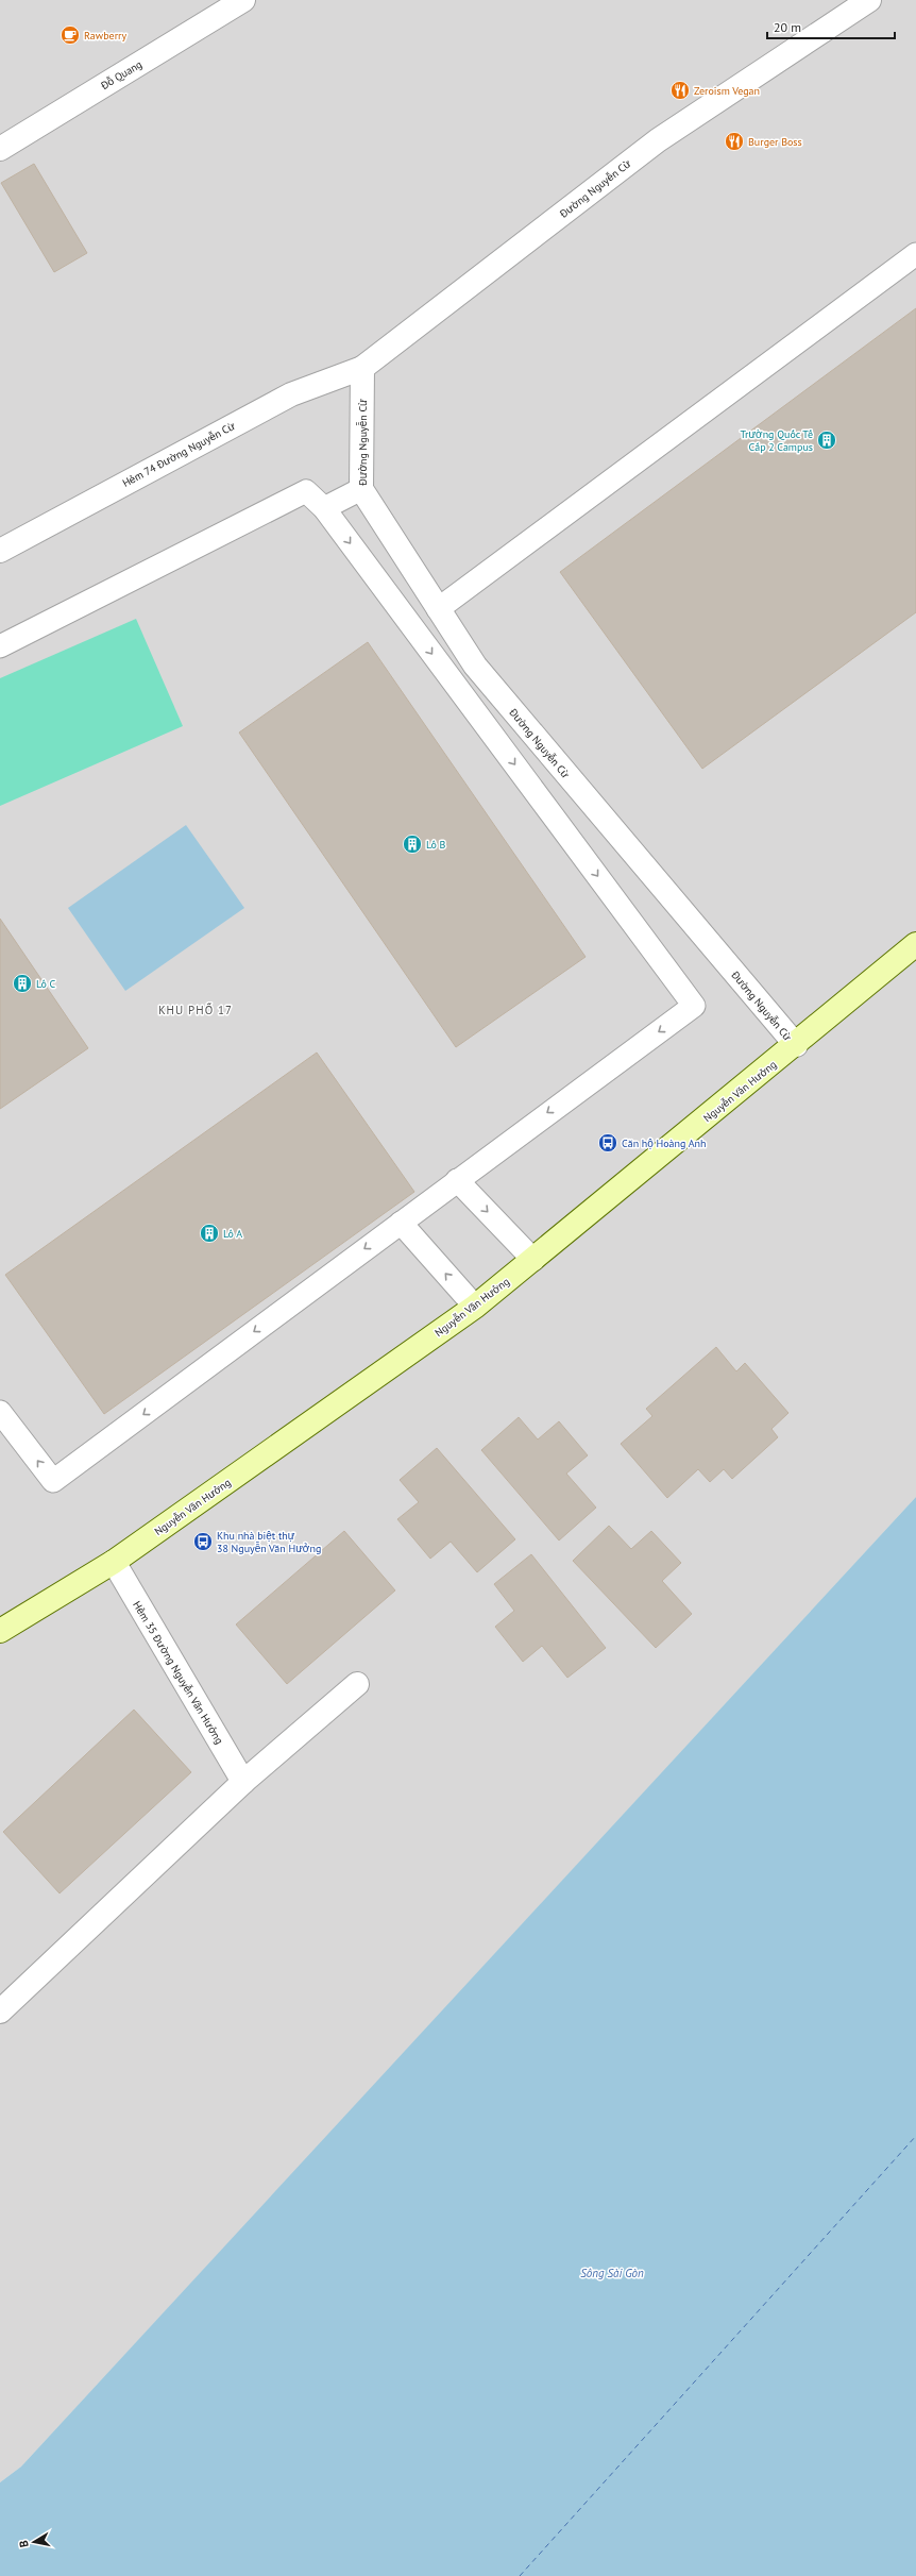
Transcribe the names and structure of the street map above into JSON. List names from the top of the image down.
{
  "streets": {
    "main road": ["Nguyễn Văn Hưởng"],
    "street": [
      "Đỗ Quang",
      "Đường Nguyễn Cừ",
      "Hẻm 74 Đường Nguyễn Cừ",
      "Hẻm 35 Đường Nguyễn Văn Hưởng"
    ]
  },
  "crossings": [
    ["Đường Nguyễn Cừ", "Hẻm 74 Đường Nguyễn Cừ"],
    ["Đường Nguyễn Cừ", "Nguyễn Văn Hưởng"],
    ["Nguyễn Văn Hưởng", "Hẻm 35 Đường Nguyễn Văn Hưởng"]
  ],
  "districts": ["KHU PHỐ 17"],
  "water": ["Sông Sài Gòn"],
  "places": {
    "cafe": ["Rawberry"],
    "restaurant": ["Zeroism Vegan", "Burger Boss"],
    "building": [
      "Trường Quốc Tế Cấp 2 Campus",
      "Lô B",
      "Lô C",
      "Lô A"
    ],
    "bus stop": ["Căn hộ Hoàng Anh", "Khu nhà biệt thự 38 Nguyễn Văn Hưởng"]
  },
  "scale_bar": "20 m",
  "north": "left"
}
